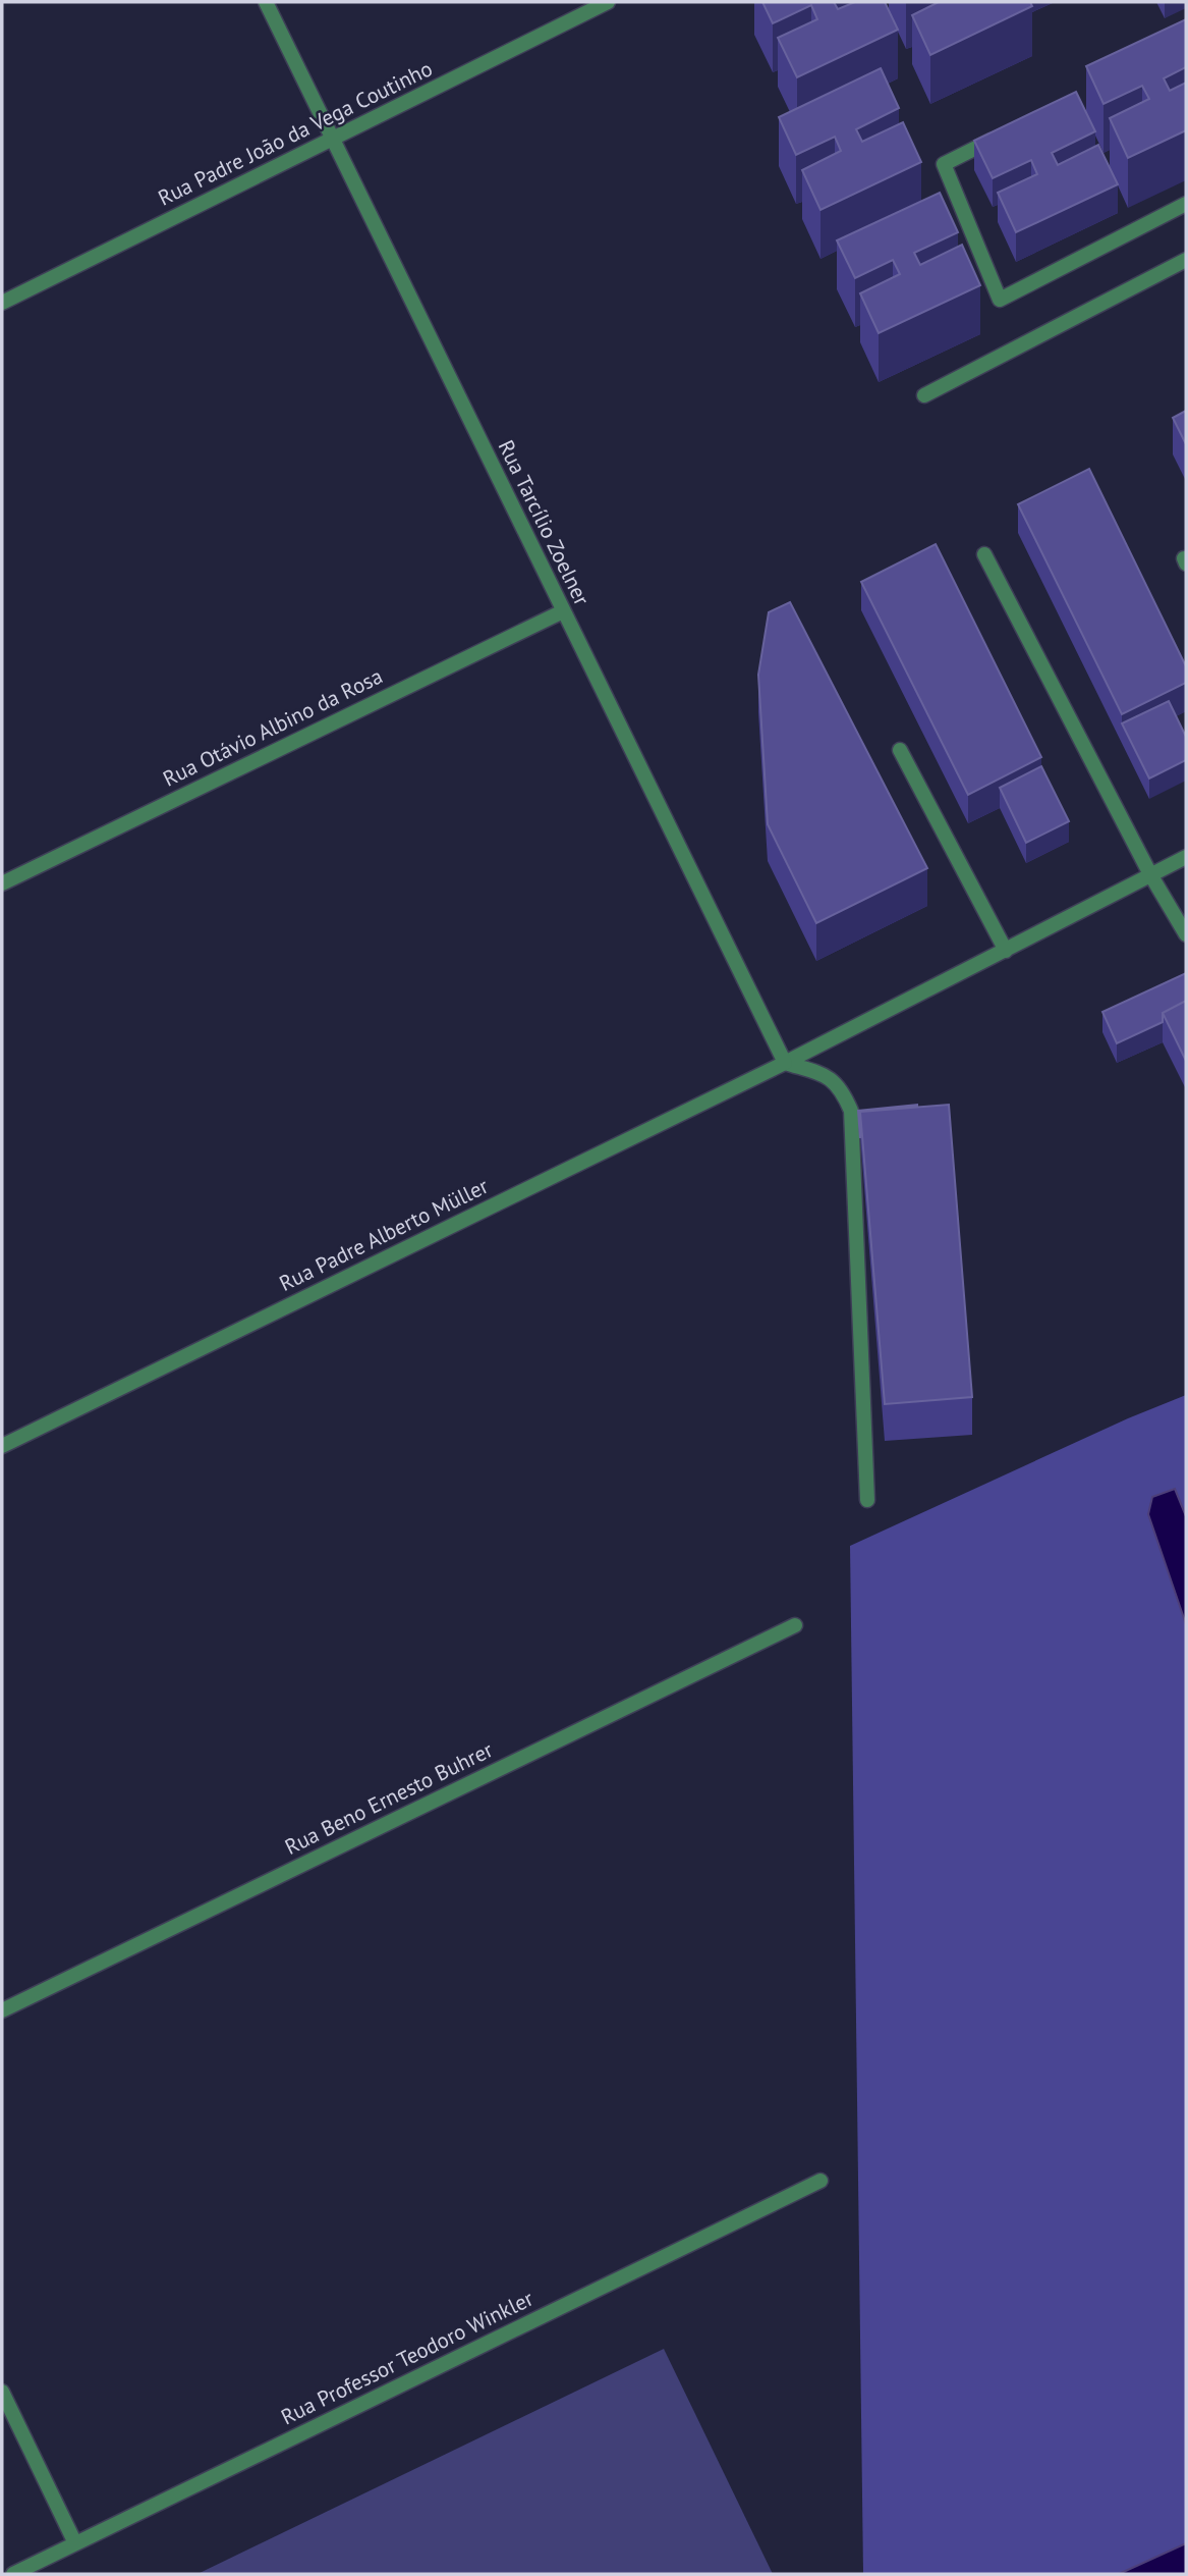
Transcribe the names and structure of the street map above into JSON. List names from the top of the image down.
{
  "streets": {
    "street": [
      "Rua Padre João da Vega Coutinho",
      "Rua Tarcílio Zoelner",
      "Rua Otávio Albino da Rosa",
      "Rua Padre Alberto Müller",
      "Rua Beno Ernesto Buhrer",
      "Rua Professor Teodoro Winkler"
    ]
  },
  "crossings": [
    ["Rua Padre João da Vega Coutinho", "Rua Tarcílio Zoelner"],
    ["Rua Tarcílio Zoelner", "Rua Otávio Albino da Rosa"],
    ["Rua Tarcílio Zoelner", "Rua Padre Alberto Müller"]
  ]
}
